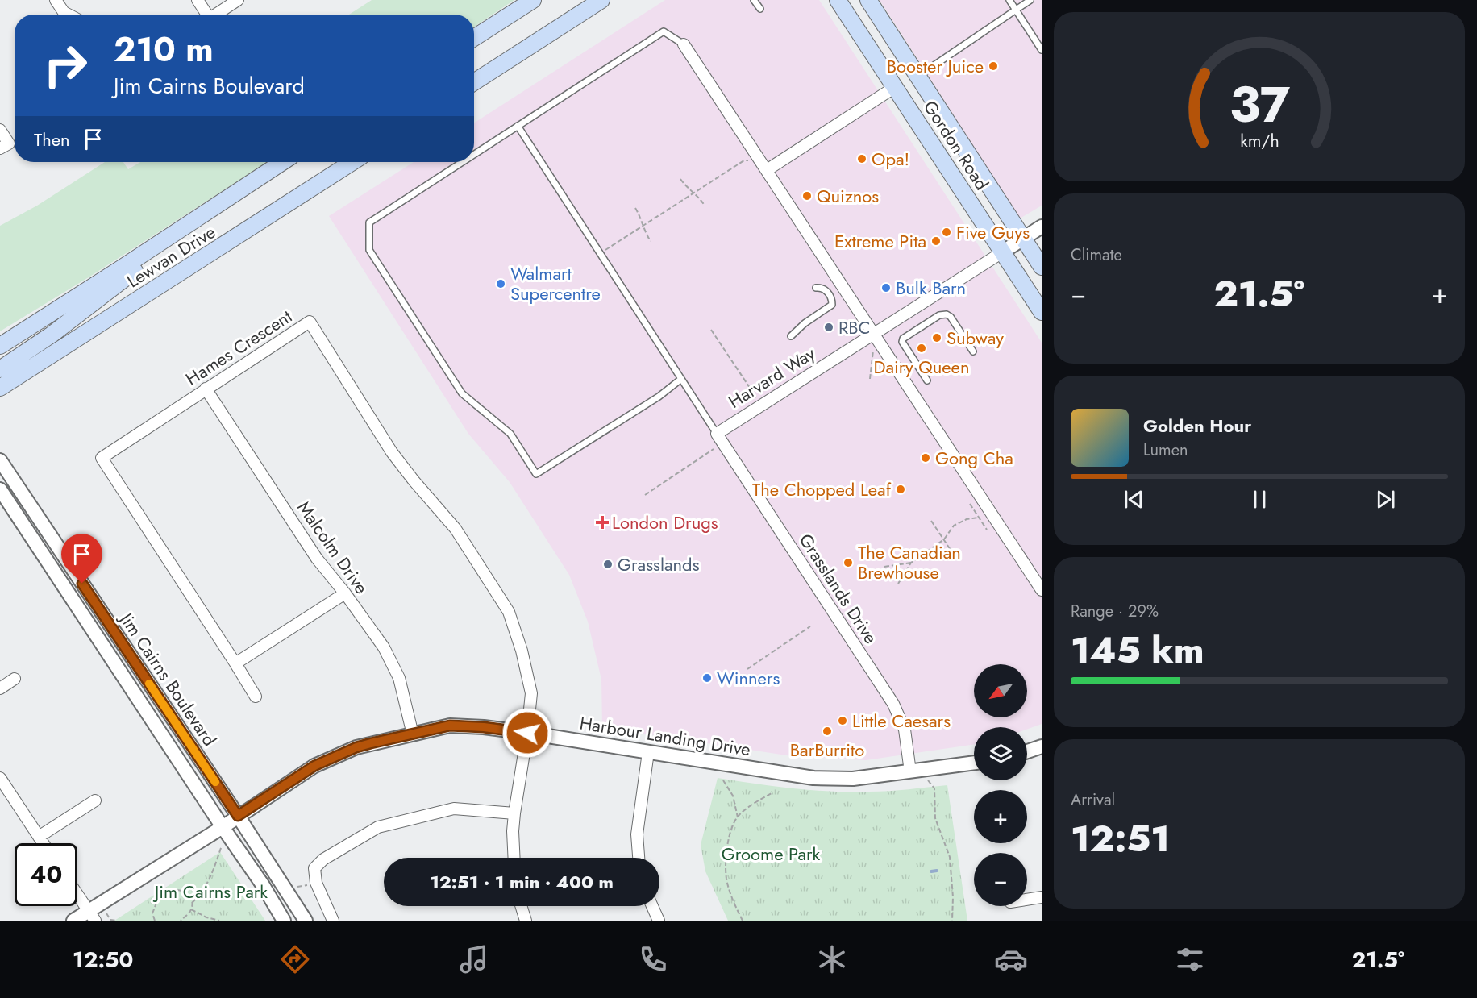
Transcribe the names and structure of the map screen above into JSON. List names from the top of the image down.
{
  "streets": {
    "main road": ["Gordon Road", "Lewvan Drive"],
    "street": [
      "Hames Crescent",
      "Harvard Way",
      "Malcolm Drive",
      "Grasslands Drive",
      "Jim Cairns Boulevard",
      "Harbour Landing Drive"
    ]
  },
  "crossings": [
    ["Gordon Road", "Harvard Way"],
    ["Hames Crescent", "Malcolm Drive"],
    ["Hames Crescent", "Harbour Landing Drive"],
    ["Harvard Way", "Grasslands Drive"],
    ["Malcolm Drive", "Harbour Landing Drive"],
    ["Grasslands Drive", "Harbour Landing Drive"],
    ["Jim Cairns Boulevard", "Harbour Landing Drive"]
  ],
  "parks": ["Groome Park", "Jim Cairns Park"],
  "places": {
    "other": [
      "Booster Juice",
      "Opa!",
      "Quiznos",
      "Five Guys",
      "Extreme Pita",
      "Walmart Supercentre",
      "Bulk Barn",
      "RBC",
      "Subway",
      "Dairy Queen",
      "Gong Cha",
      "The Chopped Leaf",
      "The Canadian Brewhouse",
      "Grasslands",
      "Winners",
      "Little Caesars",
      "BarBurrito"
    ],
    "health": ["London Drugs"]
  },
  "north": "bottom left",
  "page": {
    "turn": ["210 m", "Jim Cairns Boulevard"],
    "then": "Then",
    "tile": [
      "Climate",
      ["Range · 29%", "145 km"],
      ["Arrival", "12:51"]
    ],
    "heat": ["−", "21.5°", "+"],
    "song": ["Golden Hour", "Lumen"],
    "map_buttons": ["+", "−"],
    "limit": "40",
    "trip": "12:51 · 1 min · 400 m",
    "tabs": ["12:50", "21.5°"],
    "gauge": ["37", "km/h"]
  }
}
